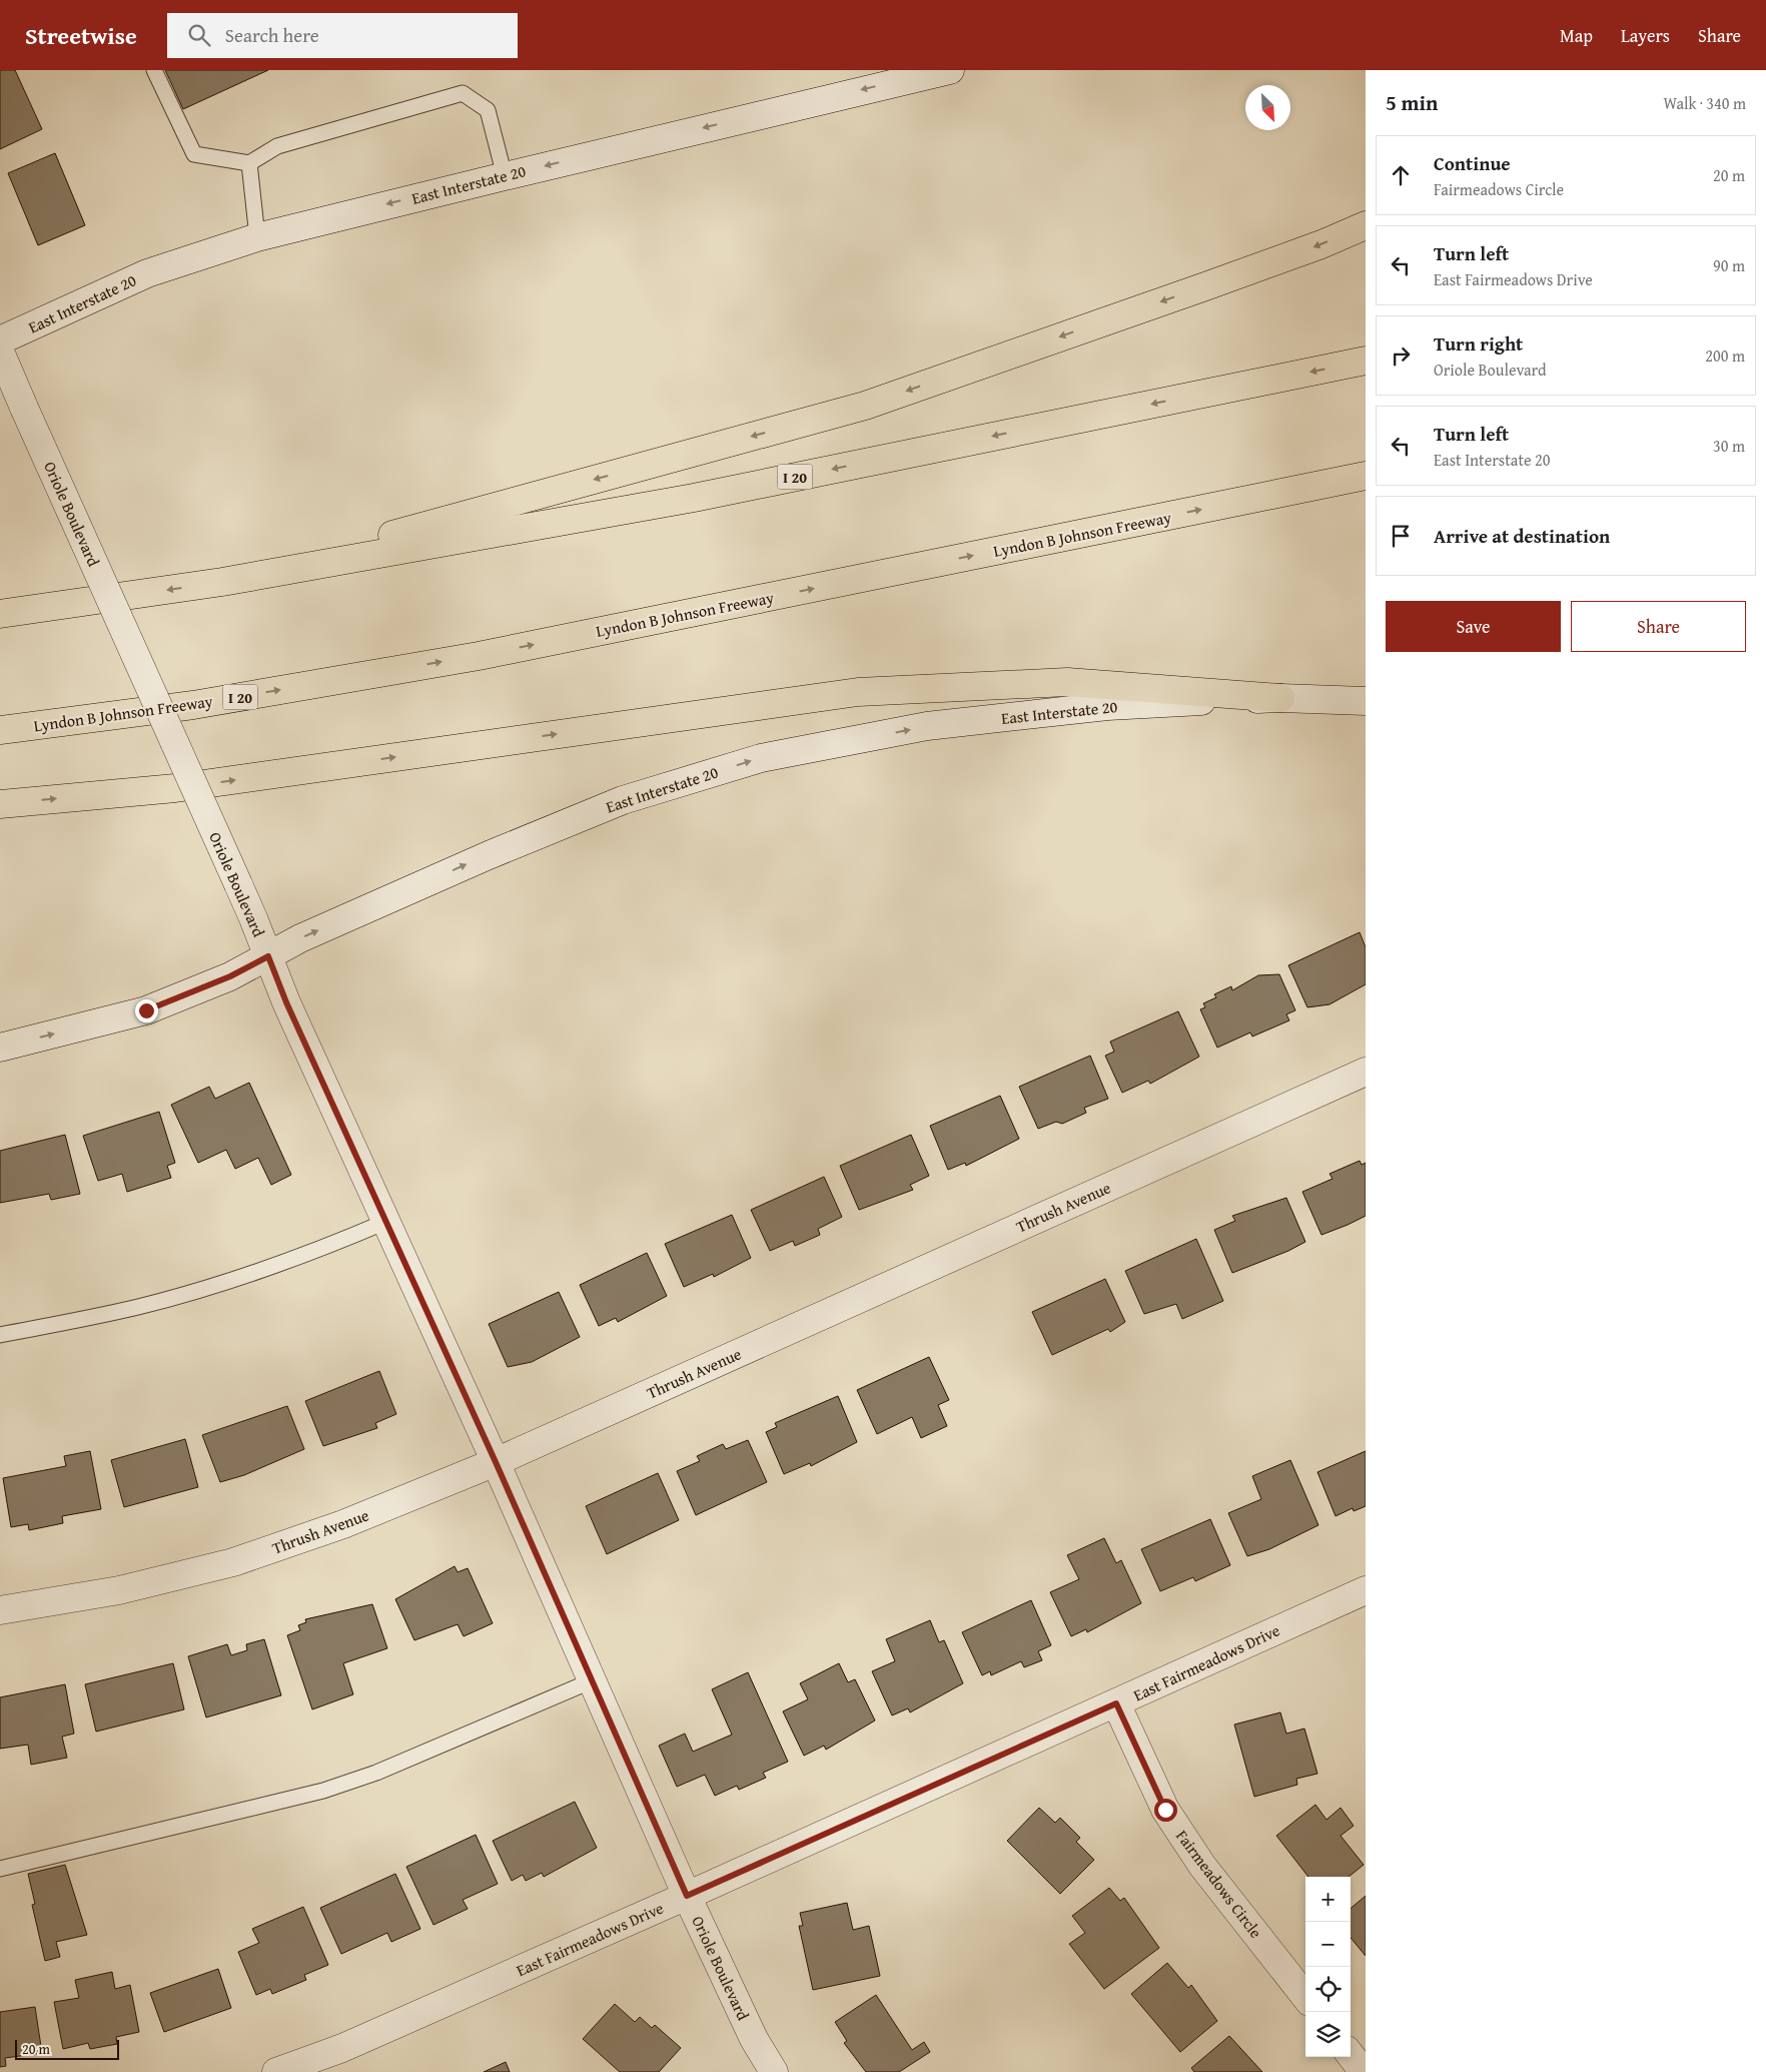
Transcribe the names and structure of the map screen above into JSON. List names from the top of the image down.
{
  "streets": {
    "highway": ["I 20", "Lyndon B Johnson Freeway"],
    "street": [
      "East Interstate 20",
      "Oriole Boulevard",
      "Thrush Avenue",
      "East Fairmeadows Drive",
      "Fairmeadows Circle"
    ]
  },
  "crossings": [
    ["East Interstate 20", "Oriole Boulevard"],
    ["Oriole Boulevard", "Thrush Avenue"],
    ["Oriole Boulevard", "East Fairmeadows Drive"],
    ["East Fairmeadows Drive", "Fairmeadows Circle"]
  ],
  "scale_bar": "20 m",
  "north": "bottom right",
  "page": {
    "header": "Streetwise",
    "search": "Search here",
    "nav": ["Map", "Layers", "Share"],
    "heading": ["5 min", "Walk · 340 m"],
    "list": [
      ["Continue", "Fairmeadows Circle", "20 m"],
      ["Turn left", "East Fairmeadows Drive", "90 m"],
      ["Turn right", "Oriole Boulevard", "200 m"],
      ["Turn left", "East Interstate 20", "30 m"],
      "Arrive at destination"
    ],
    "buttons": ["Save", "Share"],
    "map_buttons": ["+", "−"],
    "scale": "20 m"
  }
}
